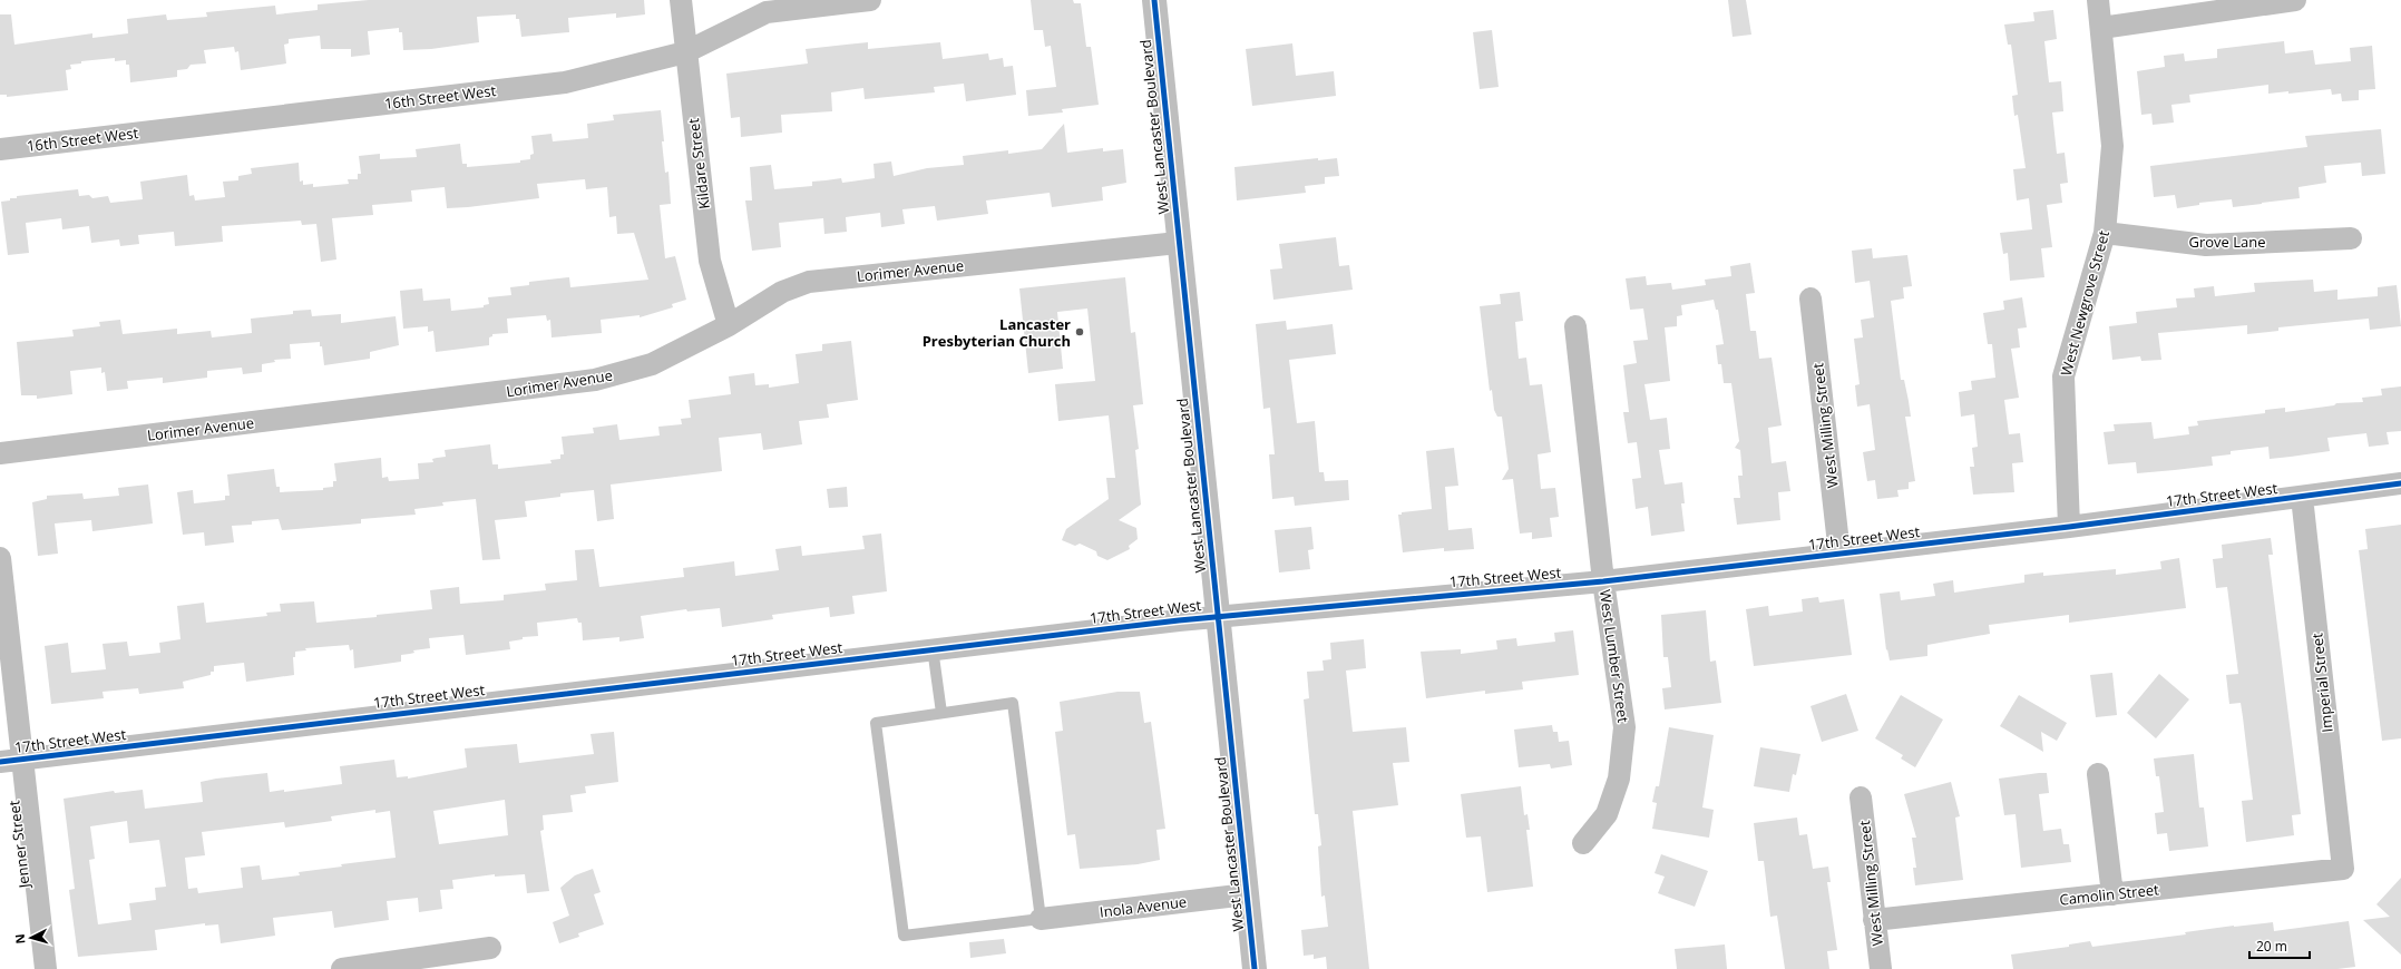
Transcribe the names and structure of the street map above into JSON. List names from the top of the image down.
{
  "streets": {
    "street": [
      "16th Street West",
      "West Lancaster Boulevard",
      "Kildare Street",
      "Grove Lane",
      "Lorimer Avenue",
      "West Newgrove Street",
      "West Milling Street",
      "17th Street West",
      "West Lumber Street",
      "Imperial Street",
      "Jenner Street",
      "Camolin Street",
      "Inola Avenue"
    ]
  },
  "crossings": [
    ["16th Street West", "Kildare Street"],
    ["West Lancaster Boulevard", "Lorimer Avenue"],
    ["West Lancaster Boulevard", "17th Street West"],
    ["West Lancaster Boulevard", "Inola Avenue"],
    ["Kildare Street", "Lorimer Avenue"],
    ["Grove Lane", "West Newgrove Street"],
    ["West Newgrove Street", "17th Street West"],
    ["West Milling Street", "17th Street West"],
    ["West Milling Street", "Camolin Street"],
    ["17th Street West", "West Lumber Street"],
    ["17th Street West", "Imperial Street"],
    ["17th Street West", "Jenner Street"],
    ["Imperial Street", "Camolin Street"]
  ],
  "places": ["Lancaster Presbyterian Church"],
  "scale_bar": "20 m",
  "north": "left"
}
